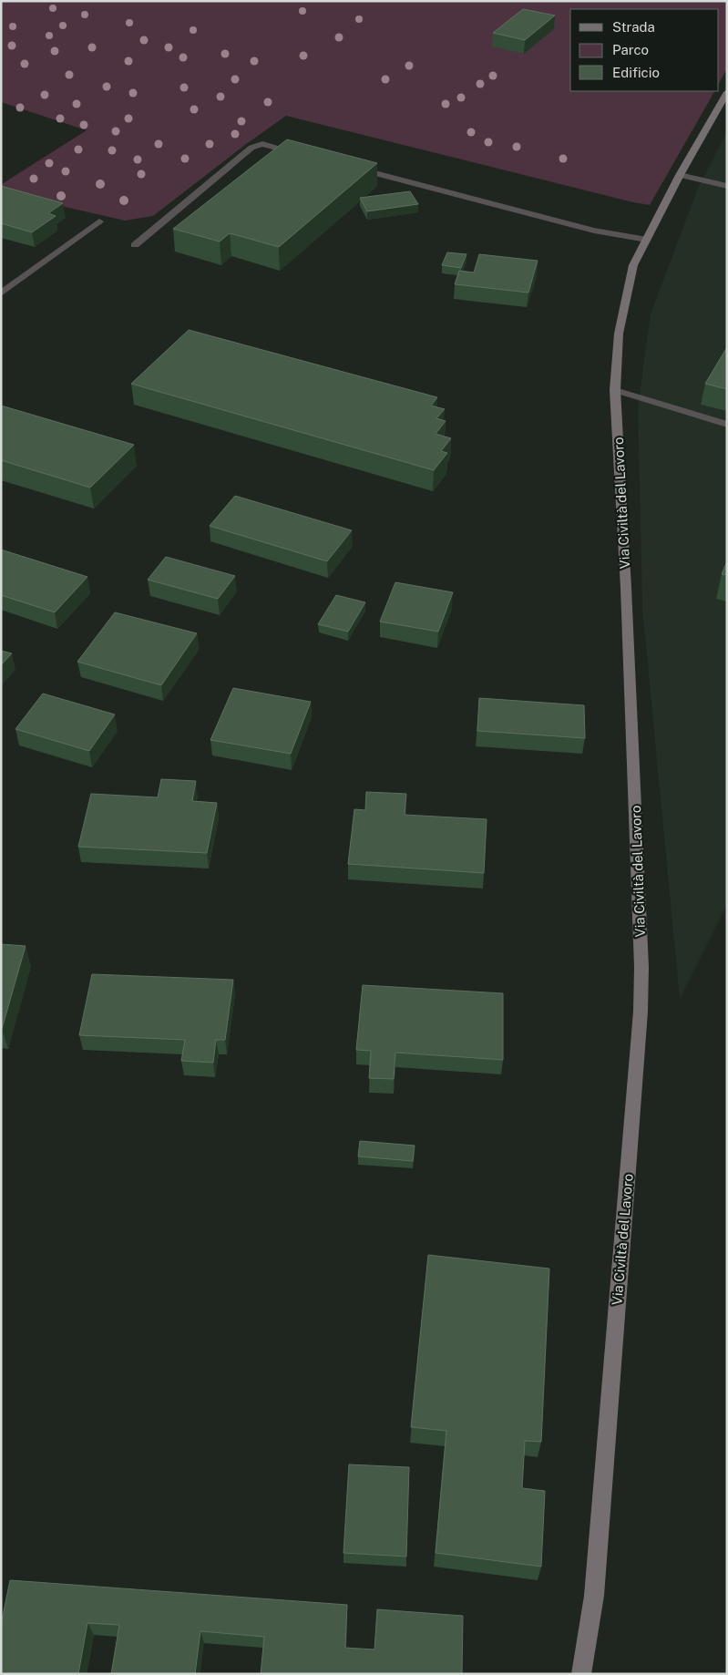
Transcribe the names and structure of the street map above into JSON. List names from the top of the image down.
{
  "streets": {
    "main road": ["Via Civiltà del Lavoro"]
  },
  "legend": ["Strada", "Parco", "Edificio"]
}
